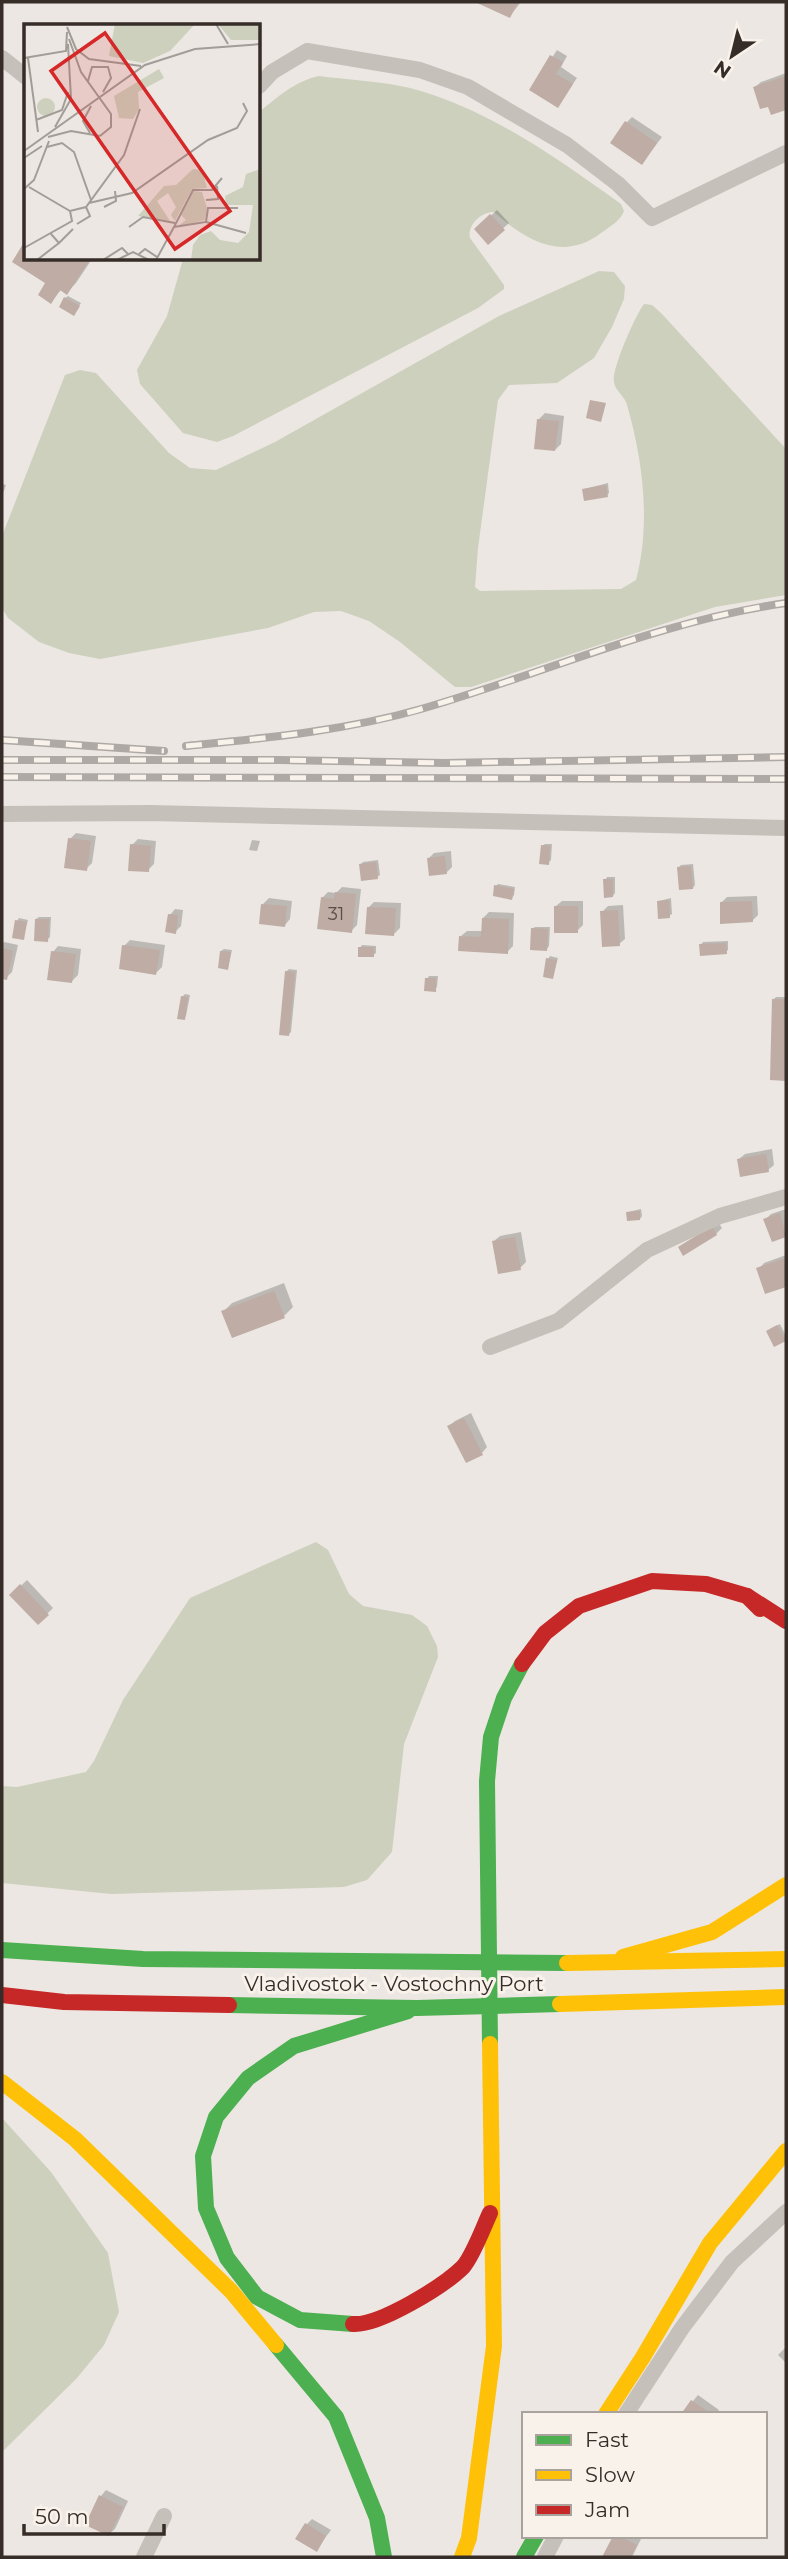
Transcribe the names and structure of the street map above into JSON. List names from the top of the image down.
{
  "streets": {
    "main road": ["Vladivostok - Vostochny Port"]
  },
  "house_numbers": ["31"],
  "legend": ["Fast", "Slow", "Jam"],
  "scale_bar": "50 m",
  "north": "bottom left"
}
